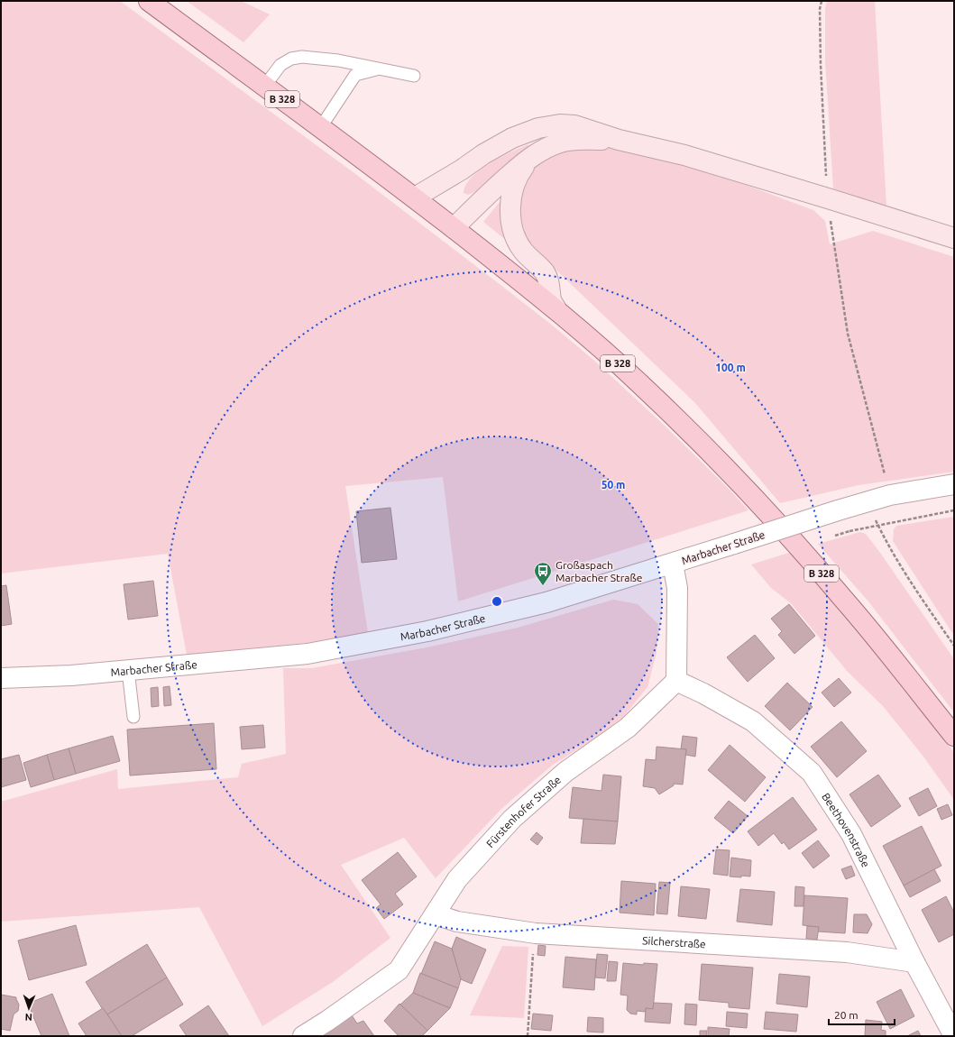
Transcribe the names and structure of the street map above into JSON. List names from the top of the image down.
{
  "streets": {
    "main road": ["B 328"],
    "street": [
      "Marbacher Straße",
      "Fürstenhofer Straße",
      "Beethovenstraße",
      "Silcherstraße"
    ]
  },
  "crossings": [
    ["Fürstenhofer Straße", "Beethovenstraße"],
    ["Fürstenhofer Straße", "Silcherstraße"],
    ["Beethovenstraße", "Silcherstraße"]
  ],
  "places": {
    "bus stop": ["Großaspach Marbacher Straße"]
  },
  "scale_bar": "20 m",
  "north": "bottom",
  "rings": ["100 m", "50 m"]
}
